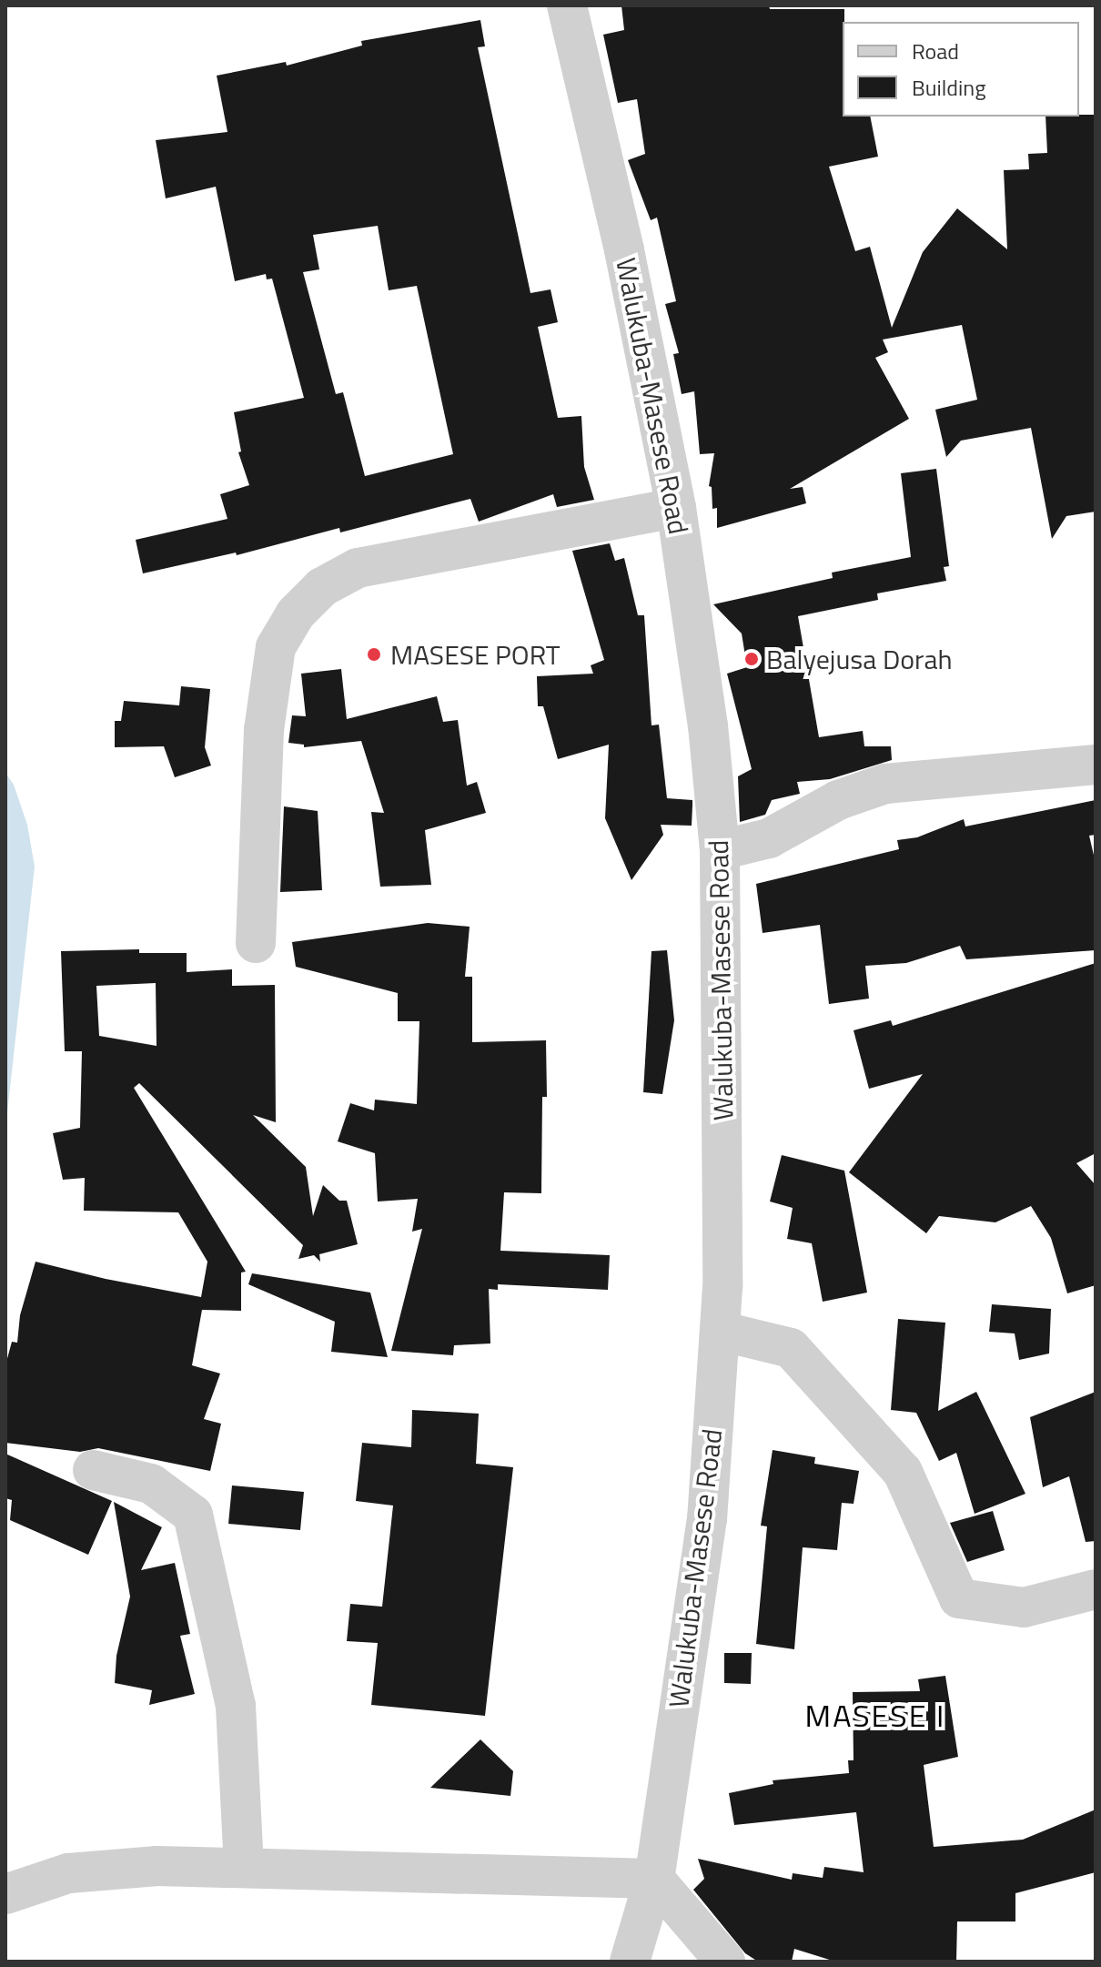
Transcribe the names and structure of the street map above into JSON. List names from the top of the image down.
{
  "streets": {
    "street": ["Walukuba-Masese Road"]
  },
  "districts": ["MASESE I"],
  "places": ["MASESE PORT", "Balyejusa Dorah"],
  "legend": ["Road", "Building"]
}
